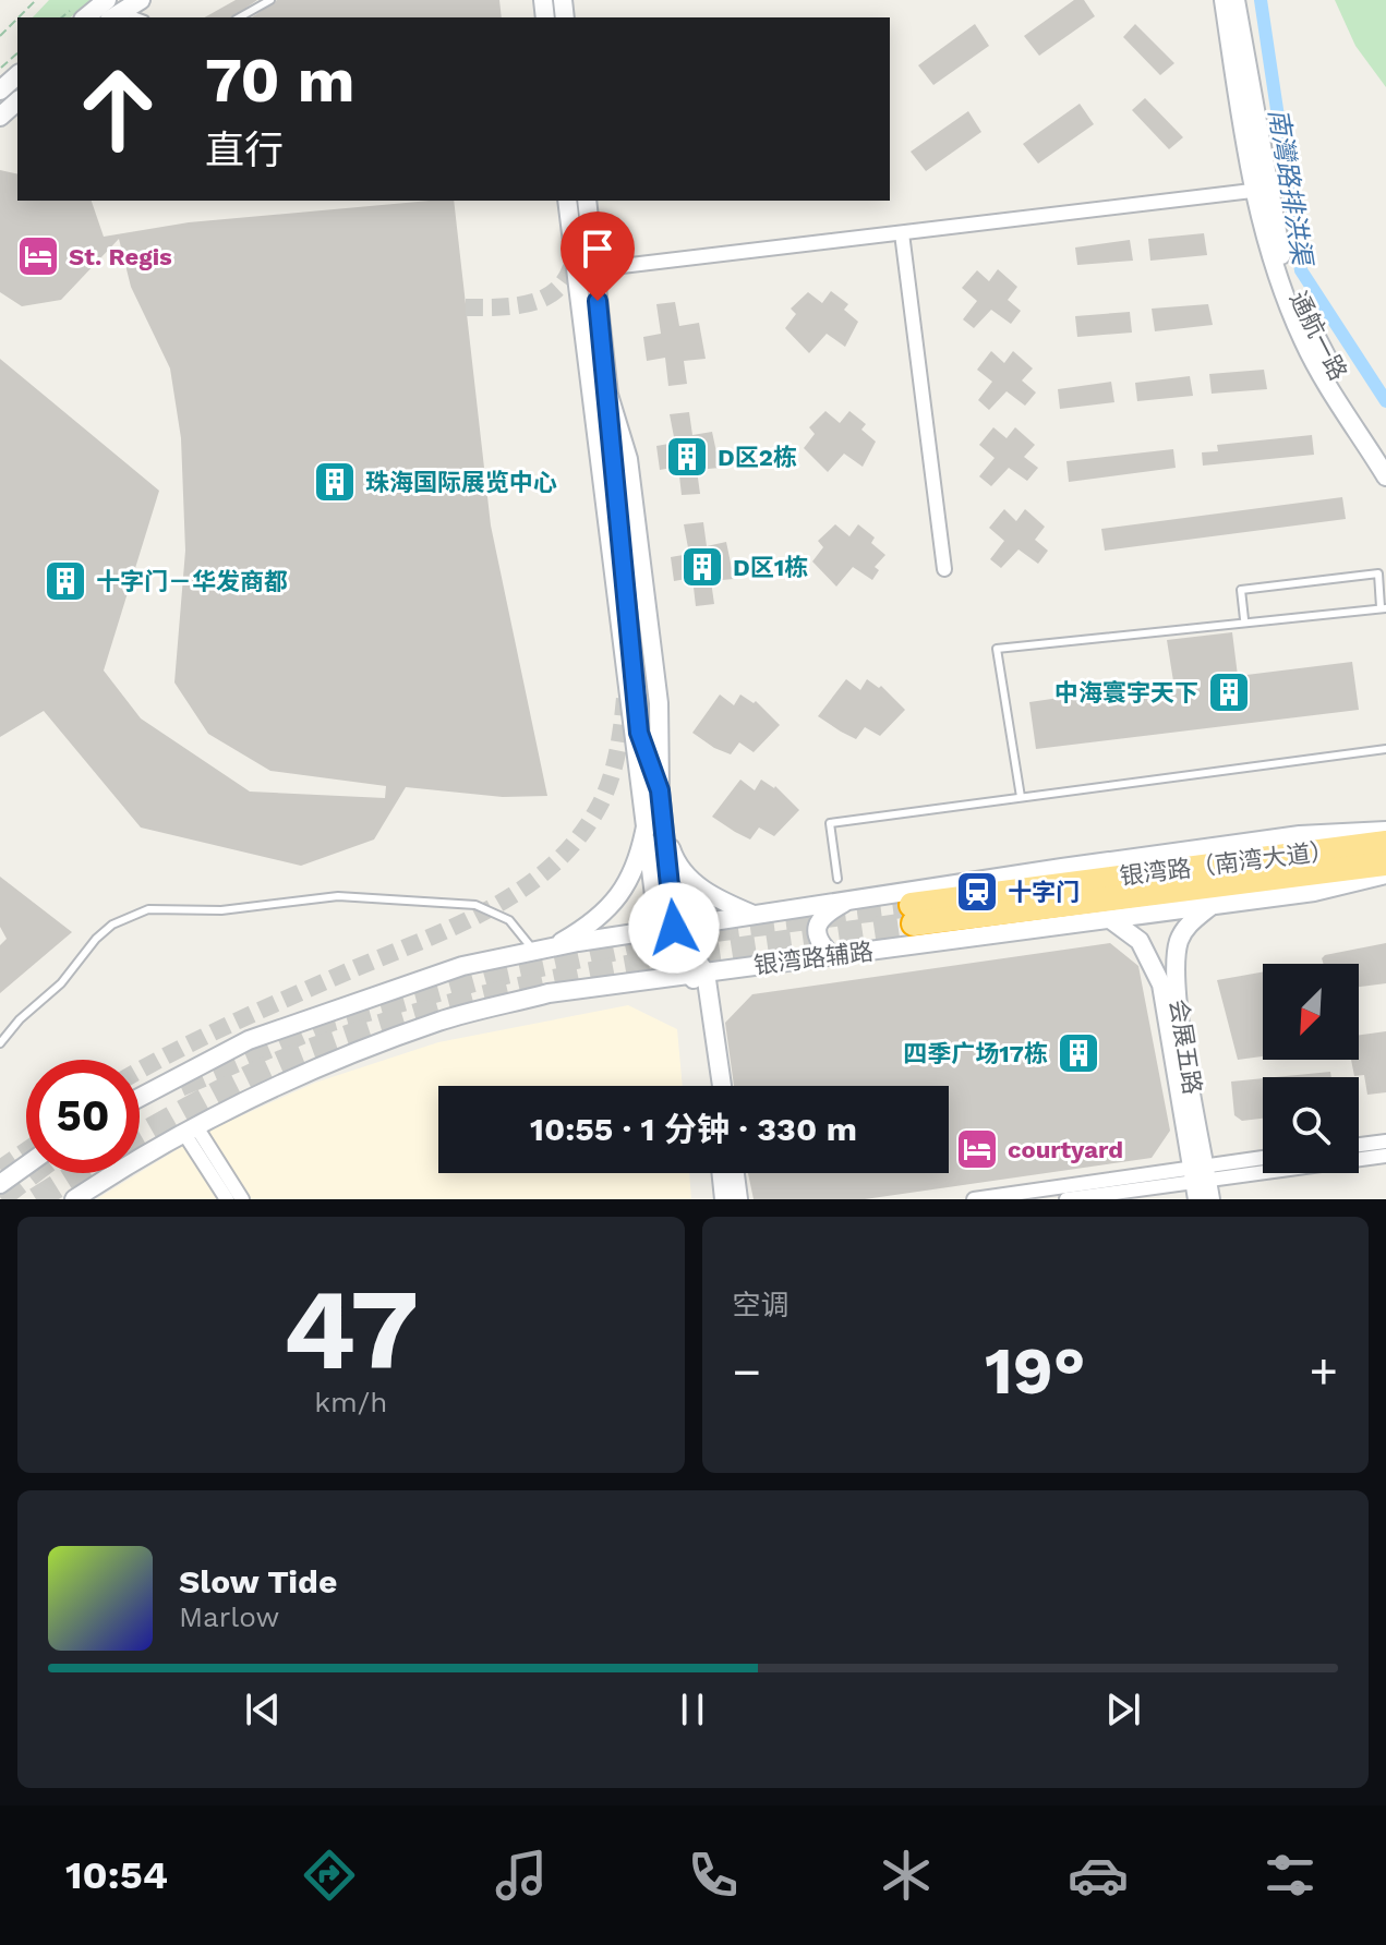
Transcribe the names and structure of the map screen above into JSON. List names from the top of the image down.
{
  "streets": {
    "highway": ["银湾路（南湾大道）"],
    "main road": ["通航一路", "银湾路辅路", "会展五路"]
  },
  "crossings": [
    ["银湾路辅路", "会展五路"]
  ],
  "water": ["南灣路排洪渠"],
  "places": {
    "hotel": ["St. Regis", "courtyard"],
    "building": [
      "D区2栋",
      "珠海国际展览中心",
      "D区1栋",
      "十字门－华发商都",
      "中海寰宇天下",
      "四季广场17栋"
    ],
    "station": ["十字门"]
  },
  "north": "bottom left",
  "page": {
    "turn": ["70 m", "直行"],
    "limit": "50",
    "trip": "10:55 · 1 分钟 · 330 m",
    "tile": [
      ["47", "km/h"],
      "空调"
    ],
    "heat": ["−", "19°", "+"],
    "song": ["Slow Tide", "Marlow"],
    "tabs": "10:54"
  }
}
